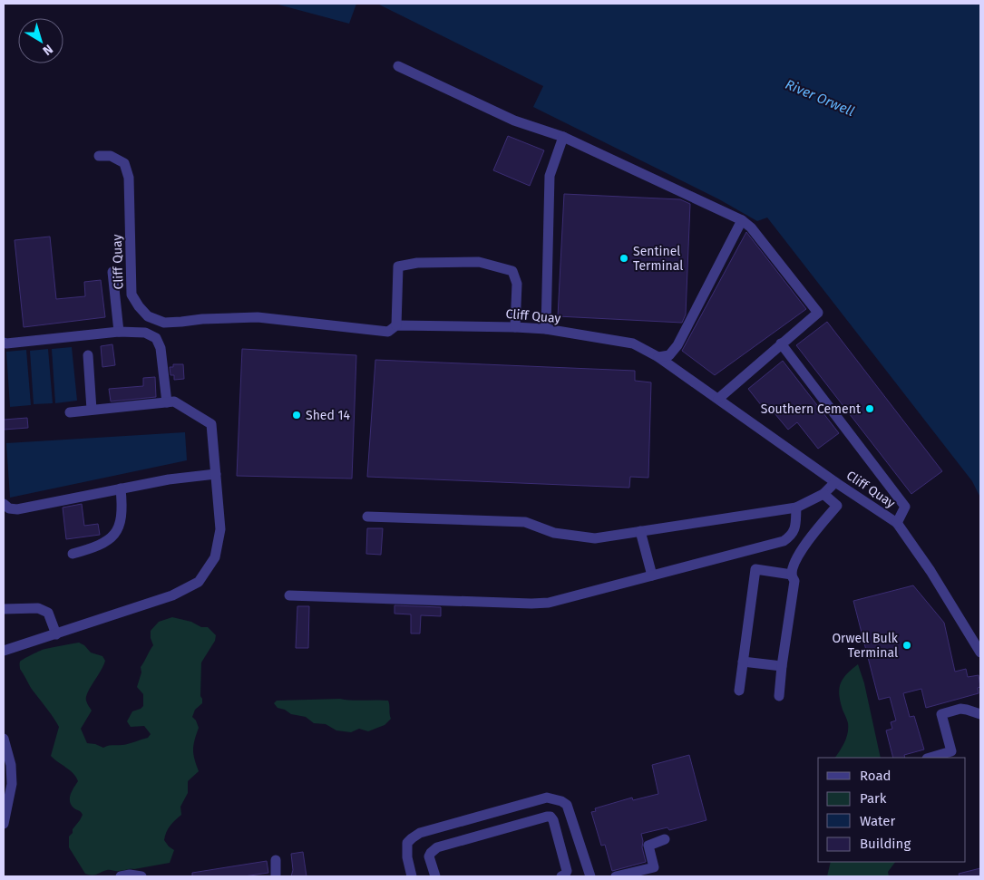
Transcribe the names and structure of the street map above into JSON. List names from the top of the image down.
{
  "streets": {
    "lane": ["Cliff Quay"]
  },
  "water": ["River Orwell"],
  "places": [
    "Sentinel Terminal",
    "Southern Cement",
    "Shed 14",
    "Orwell Bulk Terminal"
  ],
  "legend": [
    "Road",
    "Park",
    "Water",
    "Building"
  ],
  "north": "bottom right"
}
